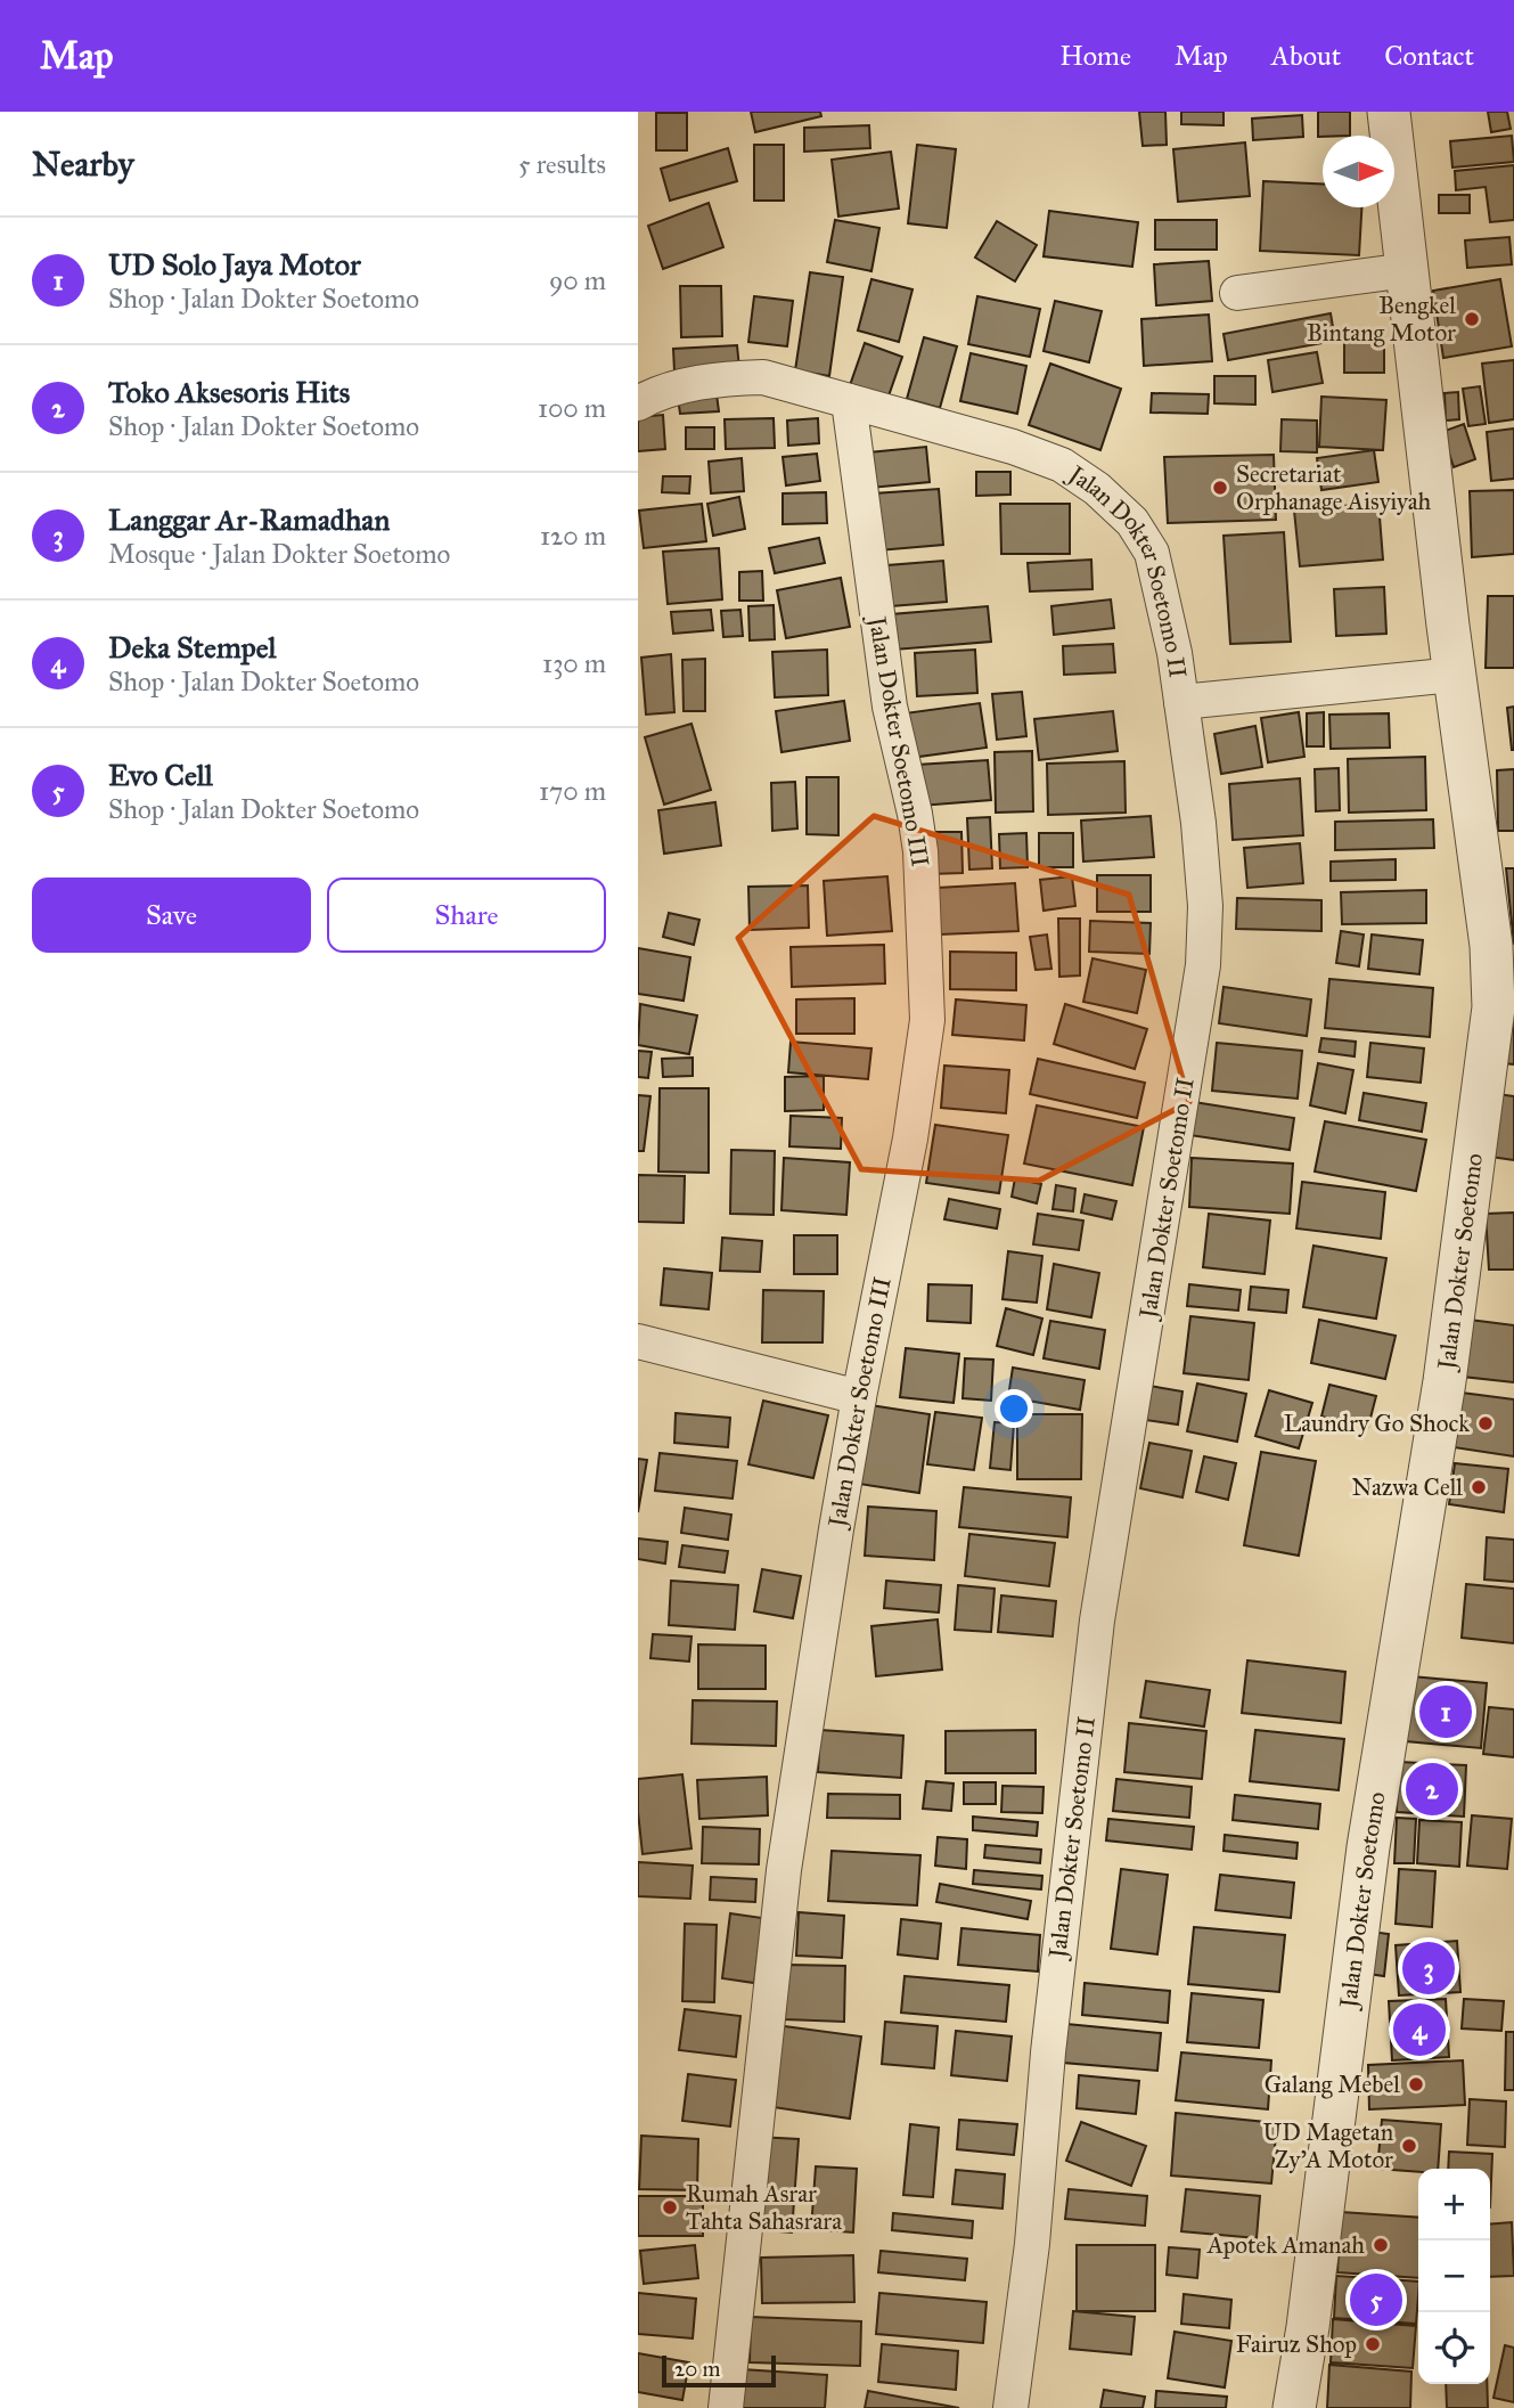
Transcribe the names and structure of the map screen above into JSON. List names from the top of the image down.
{
  "streets": {
    "street": ["Jalan Dokter Soetomo II", "Jalan Dokter Soetomo III", "Jalan Dokter Soetomo"]
  },
  "crossings": [
    ["Jalan Dokter Soetomo II", "Jalan Dokter Soetomo III"]
  ],
  "places": [
    "Bengkel Bintang Motor",
    "Secretariat Orphanage Aisyiyah",
    "Laundry Go Shock",
    "Nazwa Cell",
    "Galang Mebel",
    "UD Magetan Zy'A Motor",
    "Rumah Asrar Tahta Sahasrara",
    "Apotek Amanah",
    "Fairuz Shop"
  ],
  "scale_bar": "20 m",
  "north": "right",
  "page": {
    "header": "Map",
    "nav": [
      "Home",
      "Map",
      "About",
      "Contact"
    ],
    "heading": ["Nearby", "5 results"],
    "list": [
      {
        "mark": "1",
        "name": "UD Solo Jaya Motor",
        "note": "Shop · Jalan Dokter Soetomo",
        "value": "90 m"
      },
      {
        "mark": "2",
        "name": "Toko Aksesoris Hits",
        "note": "Shop · Jalan Dokter Soetomo",
        "value": "100 m"
      },
      {
        "mark": "3",
        "name": "Langgar Ar-Ramadhan",
        "note": "Mosque · Jalan Dokter Soetomo",
        "value": "120 m"
      },
      {
        "mark": "4",
        "name": "Deka Stempel",
        "note": "Shop · Jalan Dokter Soetomo",
        "value": "130 m"
      },
      {
        "mark": "5",
        "name": "Evo Cell",
        "note": "Shop · Jalan Dokter Soetomo",
        "value": "170 m"
      }
    ],
    "buttons": ["Save", "Share"],
    "pins": [
      "1",
      "2",
      "3",
      "4",
      "5"
    ],
    "map_buttons": ["+", "−"],
    "scale": "20 m"
  }
}
